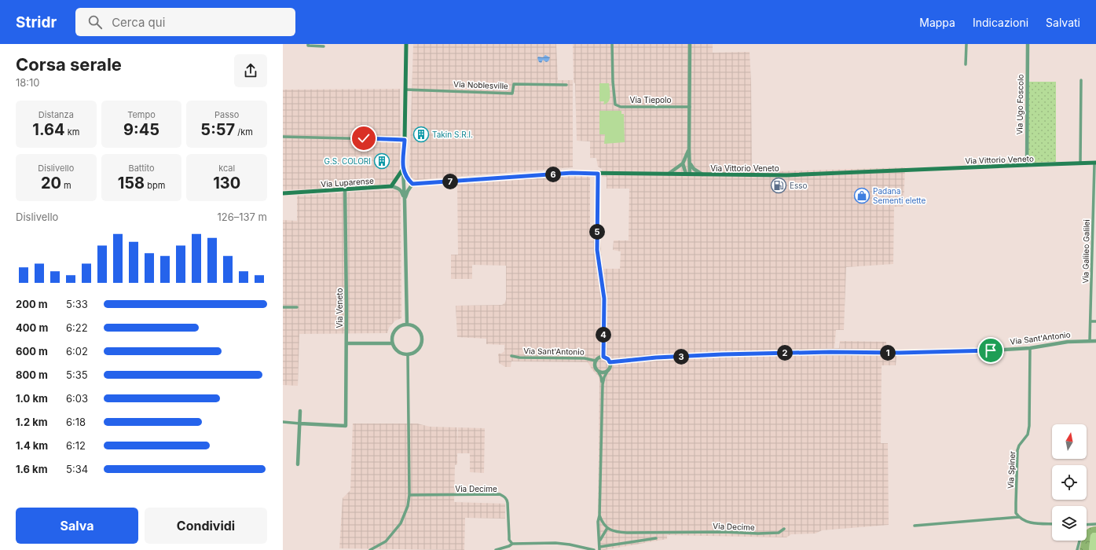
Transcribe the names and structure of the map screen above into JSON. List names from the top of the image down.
{
  "streets": {
    "main road": ["Via Vittorio Veneto", "Via Luparense"],
    "street": [
      "Via Noblesville",
      "Via Tiepolo",
      "Via Ugo Foscolo",
      "Via Galileo Galilei",
      "Via Veneto",
      "Via Sant'Antonio",
      "Via Spiner",
      "Via Decime"
    ]
  },
  "crossings": [
    ["Via Ugo Foscolo", "Via Vittorio Veneto"],
    ["Via Vittorio Veneto", "Via Galileo Galilei"],
    ["Via Luparense", "Via Veneto"],
    ["Via Galileo Galilei", "Via Sant'Antonio"],
    ["Via Sant'Antonio", "Via Spiner"],
    ["Via Sant'Antonio", "Via Decime"]
  ],
  "places": {
    "building": ["Takin S.R.l.", "G.S. COLORI"],
    "fuel station": ["Esso"],
    "shop": ["Padana Sementi elette"]
  },
  "north": "top",
  "page": {
    "header": "Stridr",
    "search": "Cerca qui",
    "nav": ["Mappa", "Indicazioni", "Salvati"],
    "heading": ["Corsa serale", "18:10"],
    "stats": [
      ["Distanza", "1.64 km"],
      ["Tempo", "9:45"],
      ["Passo", "5:57 /km"],
      ["Dislivello", "20 m"],
      ["Battito", "158 bpm"],
      ["kcal", "130"]
    ],
    "pins": [
      "6",
      "7",
      "5",
      "4",
      "1",
      "2",
      "3"
    ],
    "chart": ["Dislivello", "126–137 m"],
    "list": [
      {
        "name": "200 m",
        "note": "5:33"
      },
      {
        "name": "400 m",
        "note": "6:22"
      },
      {
        "name": "600 m",
        "note": "6:02"
      },
      {
        "name": "800 m",
        "note": "5:35"
      },
      {
        "name": "1.0 km",
        "note": "6:03"
      },
      {
        "name": "1.2 km",
        "note": "6:18"
      },
      {
        "name": "1.4 km",
        "note": "6:12"
      },
      {
        "name": "1.6 km",
        "note": "5:34"
      }
    ],
    "buttons": ["Salva", "Condividi"]
  }
}
